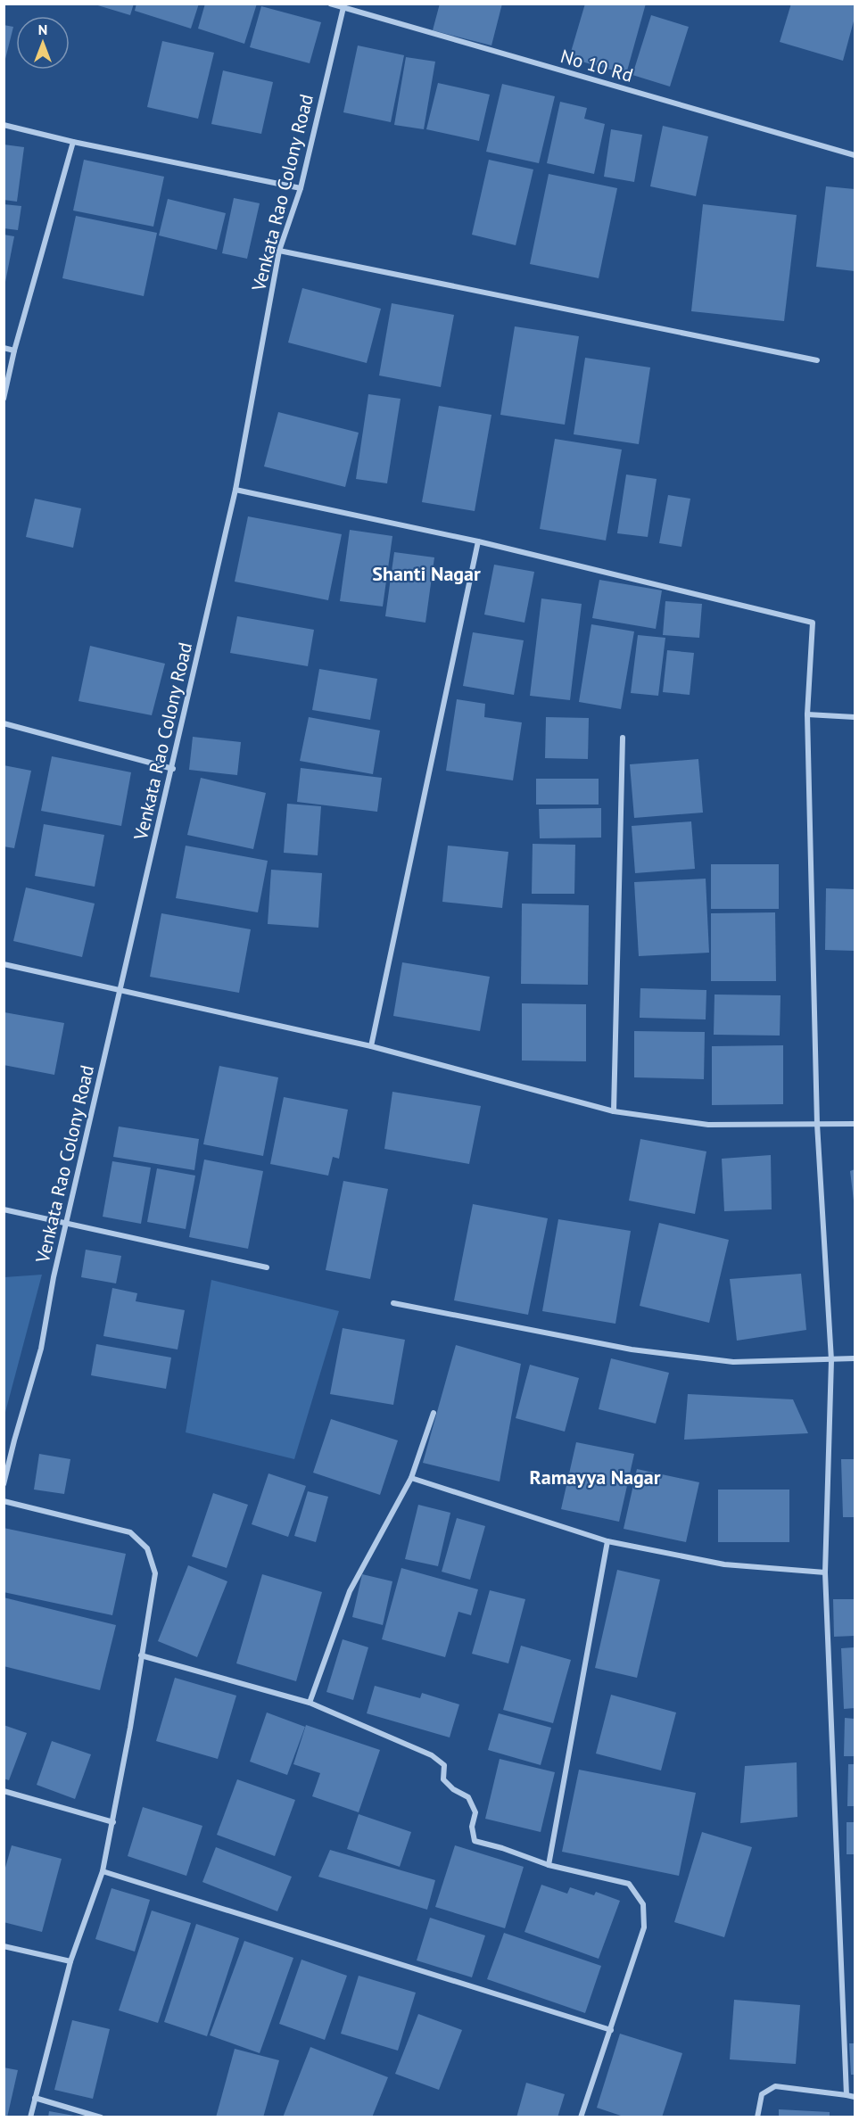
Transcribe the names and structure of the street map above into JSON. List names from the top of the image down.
{
  "streets": {
    "street": ["No 10 Rd", "Venkata Rao Colony Road"]
  },
  "crossings": [
    ["No 10 Rd", "Venkata Rao Colony Road"]
  ],
  "districts": ["Shanti Nagar", "Ramayya Nagar"],
  "north": "top"
}
